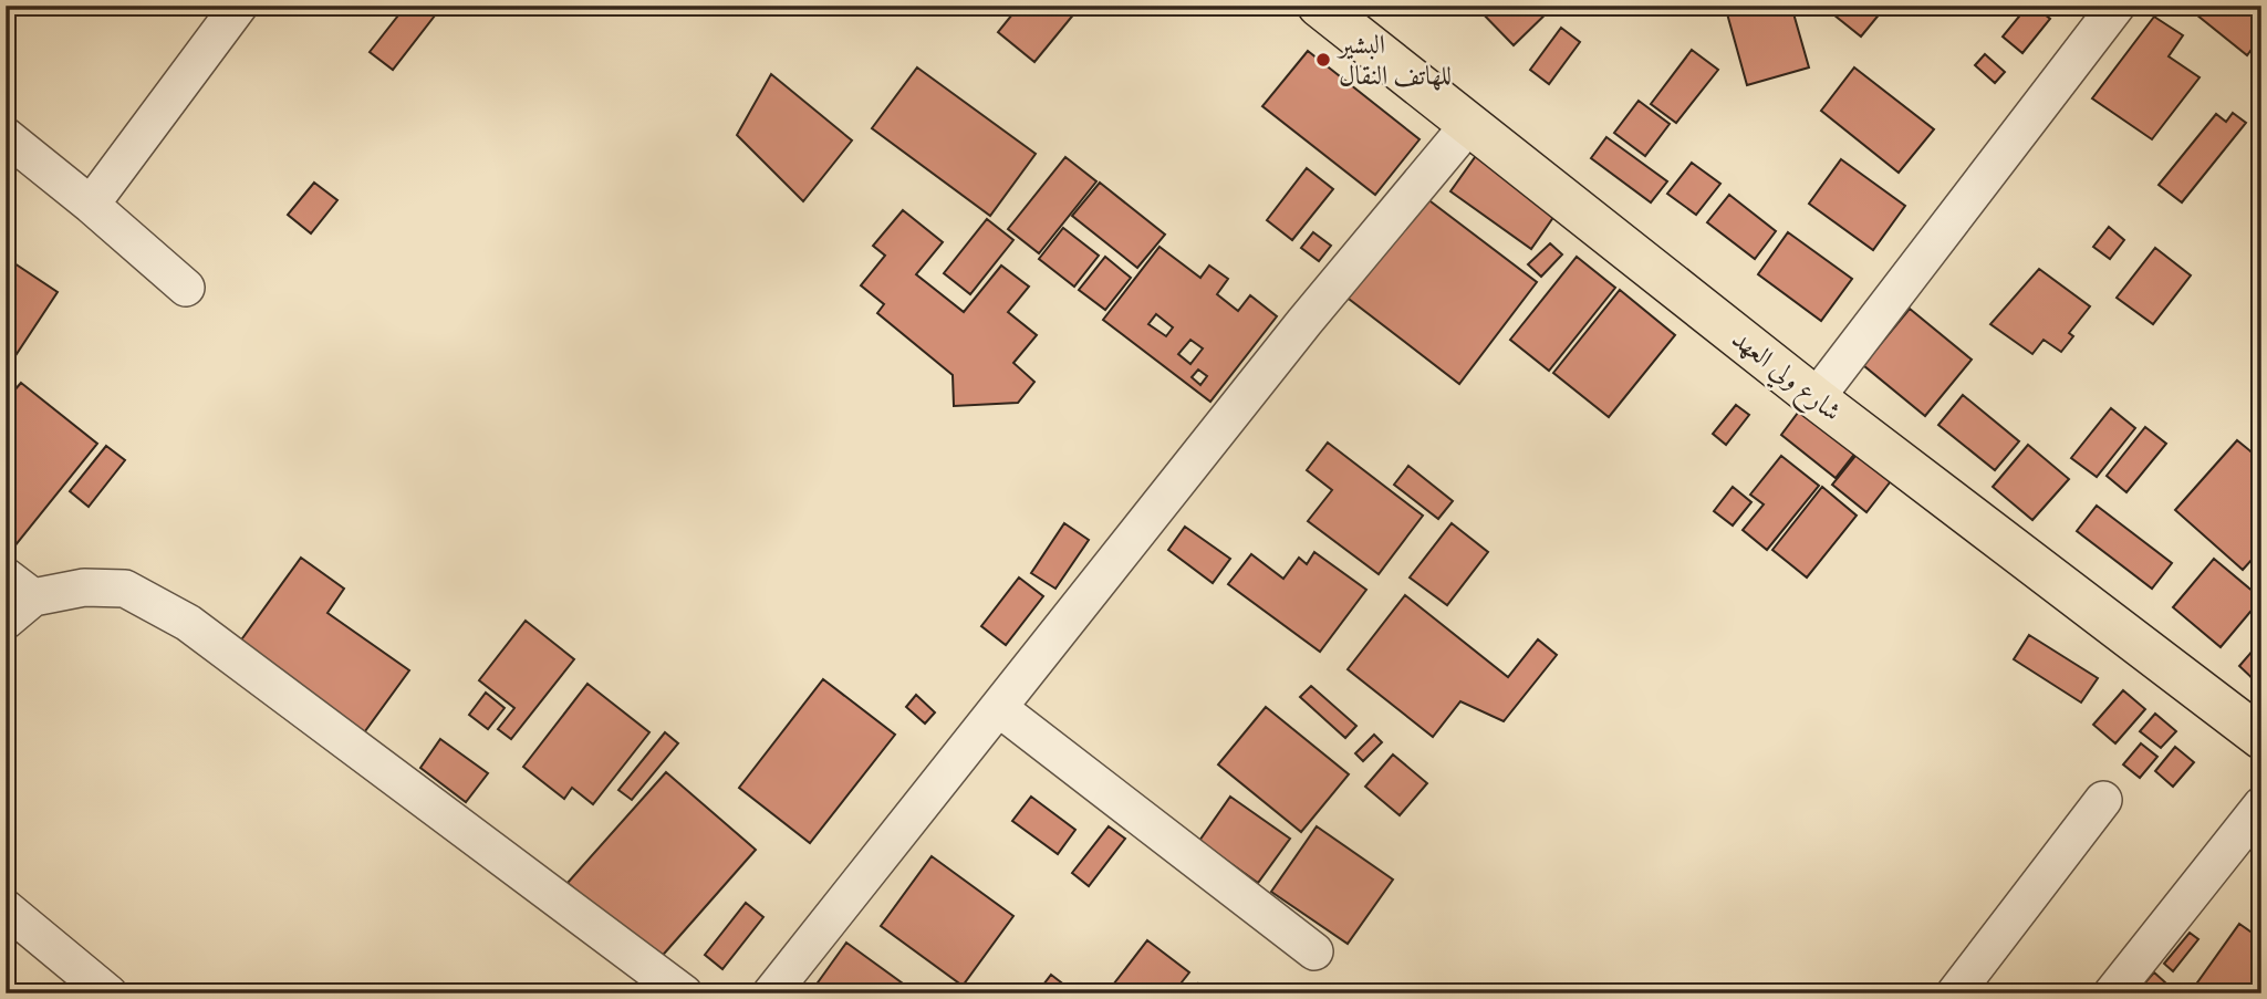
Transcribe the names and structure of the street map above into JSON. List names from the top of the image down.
{
  "streets": {
    "main road": ["شارع ولي العهد"]
  },
  "places": ["البشير للهاتف النقال"]
}
